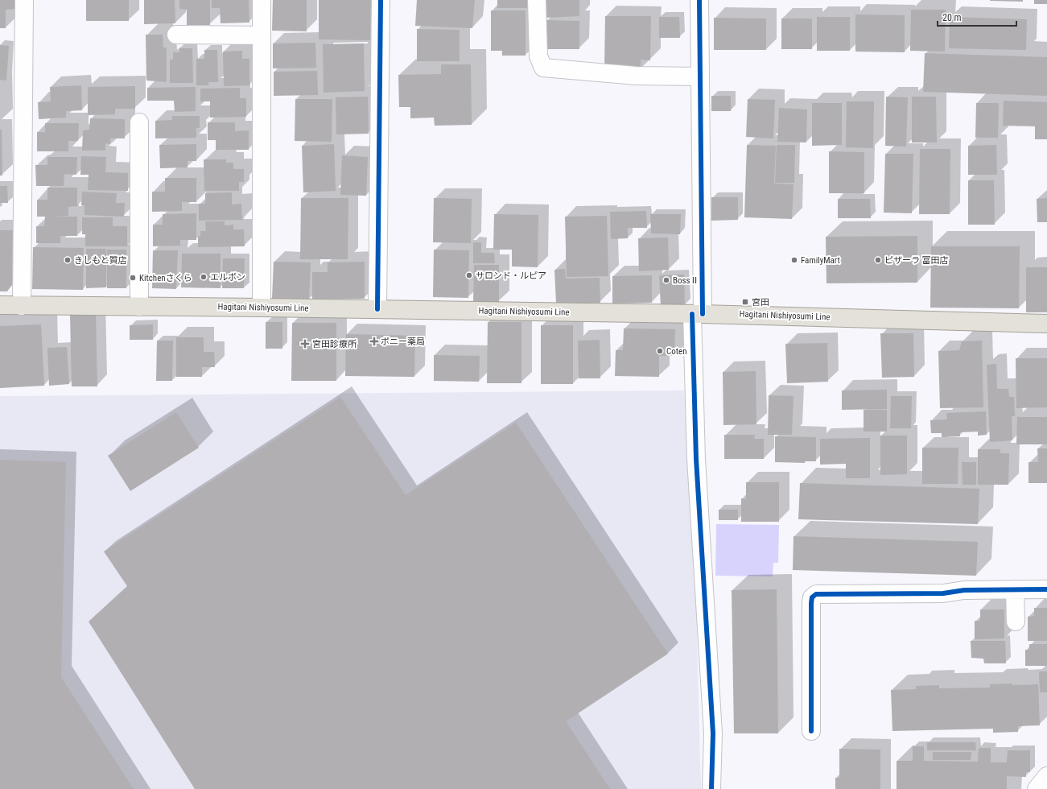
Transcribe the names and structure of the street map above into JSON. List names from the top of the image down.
{
  "streets": {
    "main road": ["Hagitani Nishiyosumi Line"]
  },
  "places": {
    "other": [
      "きしもと質店",
      "FamilyMart",
      "ピザーラ 富田店",
      "サロンド・ルピア",
      "エルボン",
      "Kitchenさくら",
      "BossⅡ",
      "Coten"
    ],
    "transit": ["宮田"],
    "health": ["ポニー薬局", "宮田診療所"]
  },
  "scale_bar": "20 m"
}
